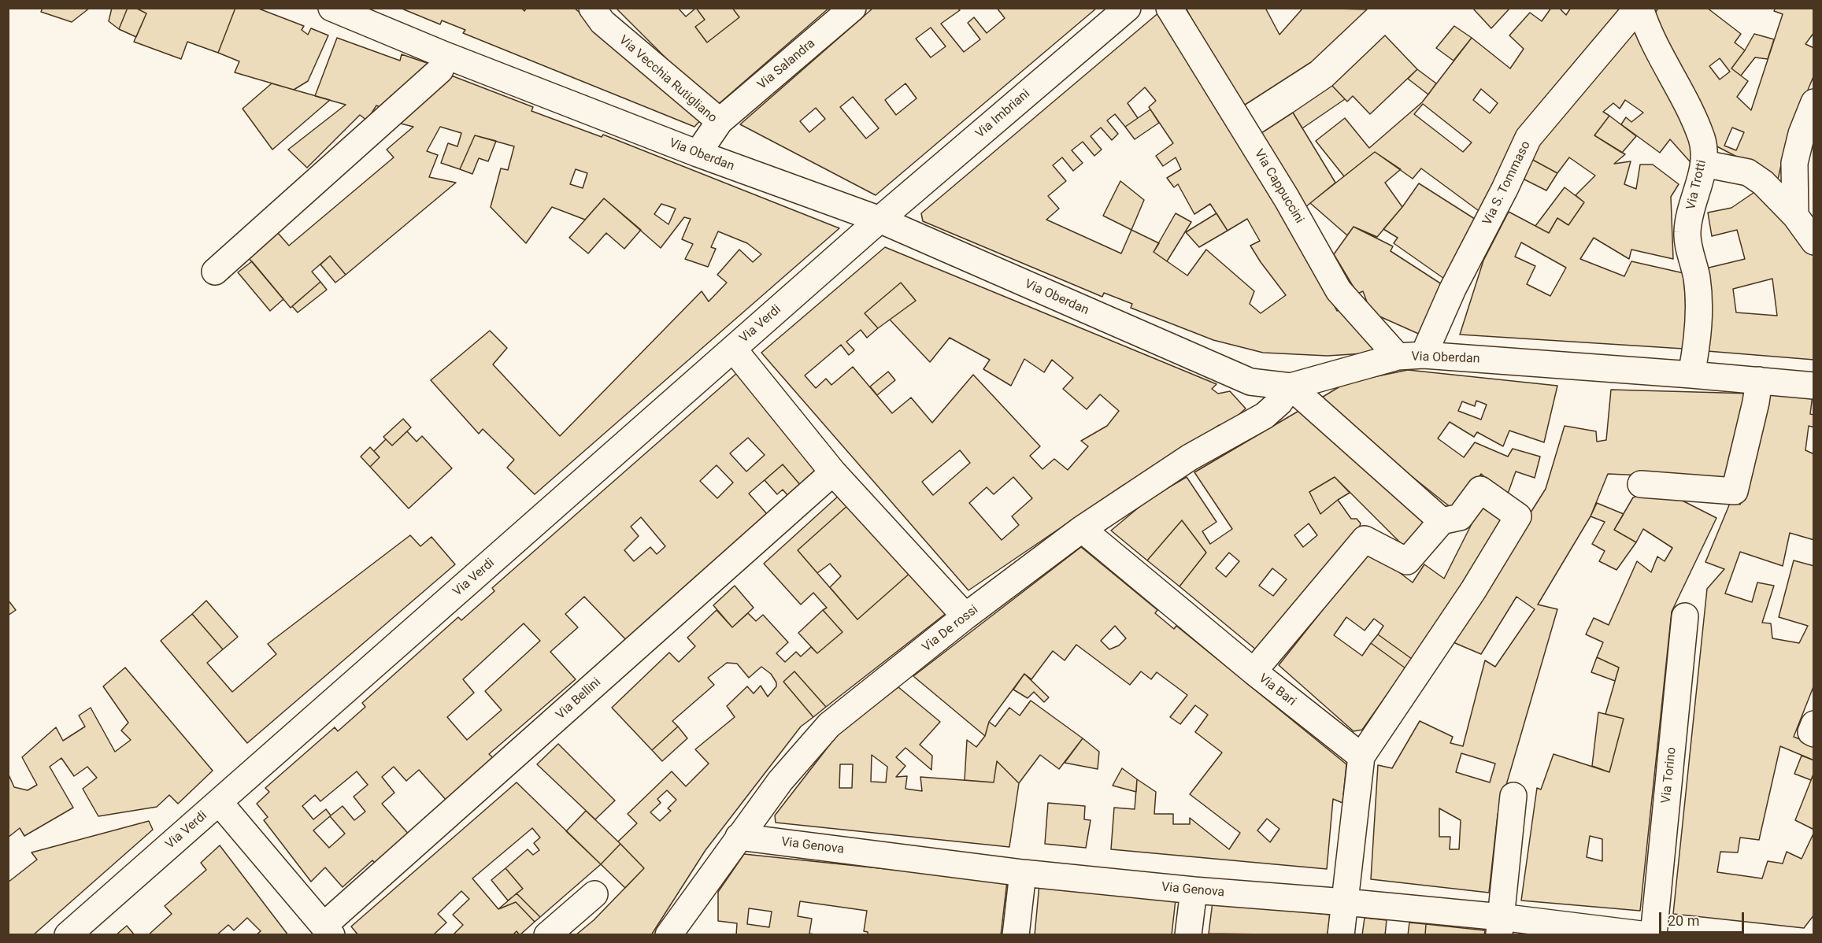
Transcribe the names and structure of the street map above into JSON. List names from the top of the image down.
{
  "streets": {
    "street": [
      "Via Salandra",
      "Via Vecchia Rutigliano",
      "Via Imbriani",
      "Via Oberdan",
      "Via S. Tommaso",
      "Via Trotti",
      "Via Cappuccini",
      "Via Verdi",
      "Via De rossi",
      "Via Bari",
      "Via Bellini",
      "Via Torino",
      "Via Genova"
    ]
  },
  "crossings": [
    ["Via Salandra", "Via Vecchia Rutigliano"],
    ["Via Vecchia Rutigliano", "Via Oberdan"],
    ["Via Imbriani", "Via Oberdan"],
    ["Via Imbriani", "Via Verdi"],
    ["Via Oberdan", "Via S. Tommaso"],
    ["Via Oberdan", "Via Trotti"],
    ["Via Oberdan", "Via Cappuccini"],
    ["Via Oberdan", "Via Verdi"],
    ["Via Oberdan", "Via De rossi"],
    ["Via S. Tommaso", "Via Trotti"],
    ["Via De rossi", "Via Bari"],
    ["Via De rossi", "Via Genova"]
  ],
  "scale_bar": "20 m"
}
